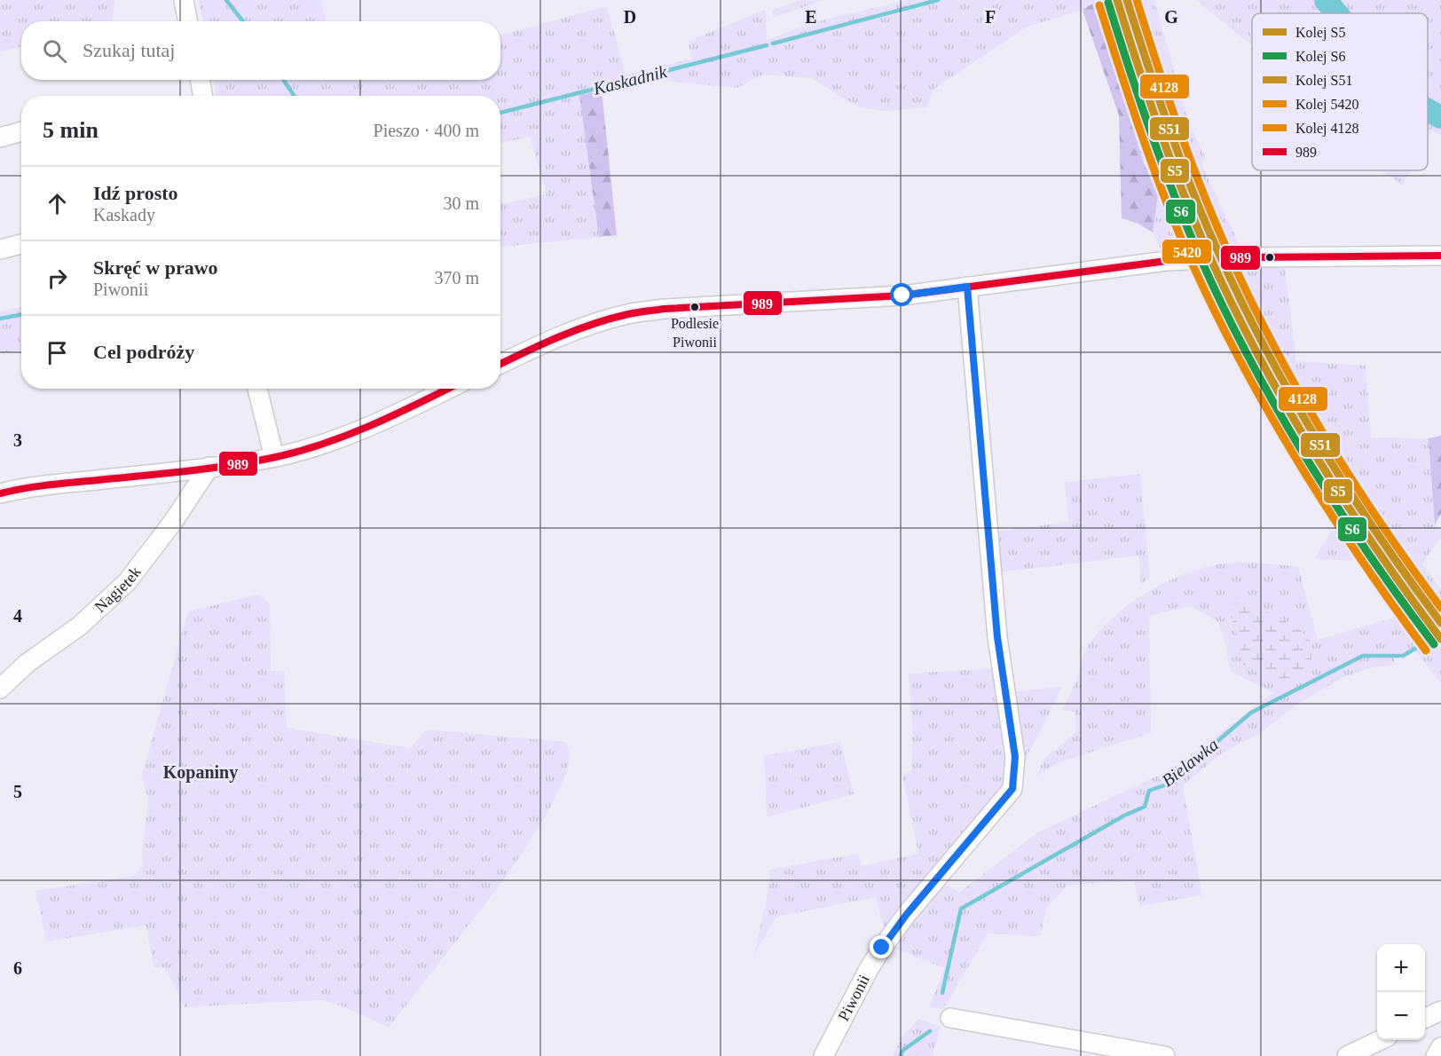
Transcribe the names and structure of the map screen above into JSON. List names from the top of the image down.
{
  "streets": {
    "street": ["Nagietek", "Piwonii"]
  },
  "districts": ["Kopaniny"],
  "water": ["Kaskadnik", "Bielawka"],
  "places": ["Podlesie Piwonii"],
  "lines": [
    "rail line S5",
    "rail line S51",
    "rail line 4128",
    "rail line S6",
    "rail line 5420",
    "transit line 989"
  ],
  "legend": [
    "Kolej S5",
    "Kolej S6",
    "Kolej S51",
    "Kolej 5420",
    "Kolej 4128",
    "989"
  ],
  "page": {
    "search": "Szukaj tutaj",
    "heading": ["5 min", "Pieszo · 400 m"],
    "list": [
      ["Idź prosto", "Kaskady", "30 m"],
      ["Skręć w prawo", "Piwonii", "370 m"],
      "Cel podróży"
    ],
    "map_buttons": ["+", "−"]
  },
  "grid": {
    "columns": [
      "D",
      "E",
      "F",
      "G"
    ],
    "rows": [
      "3",
      "4",
      "5",
      "6"
    ]
  }
}
